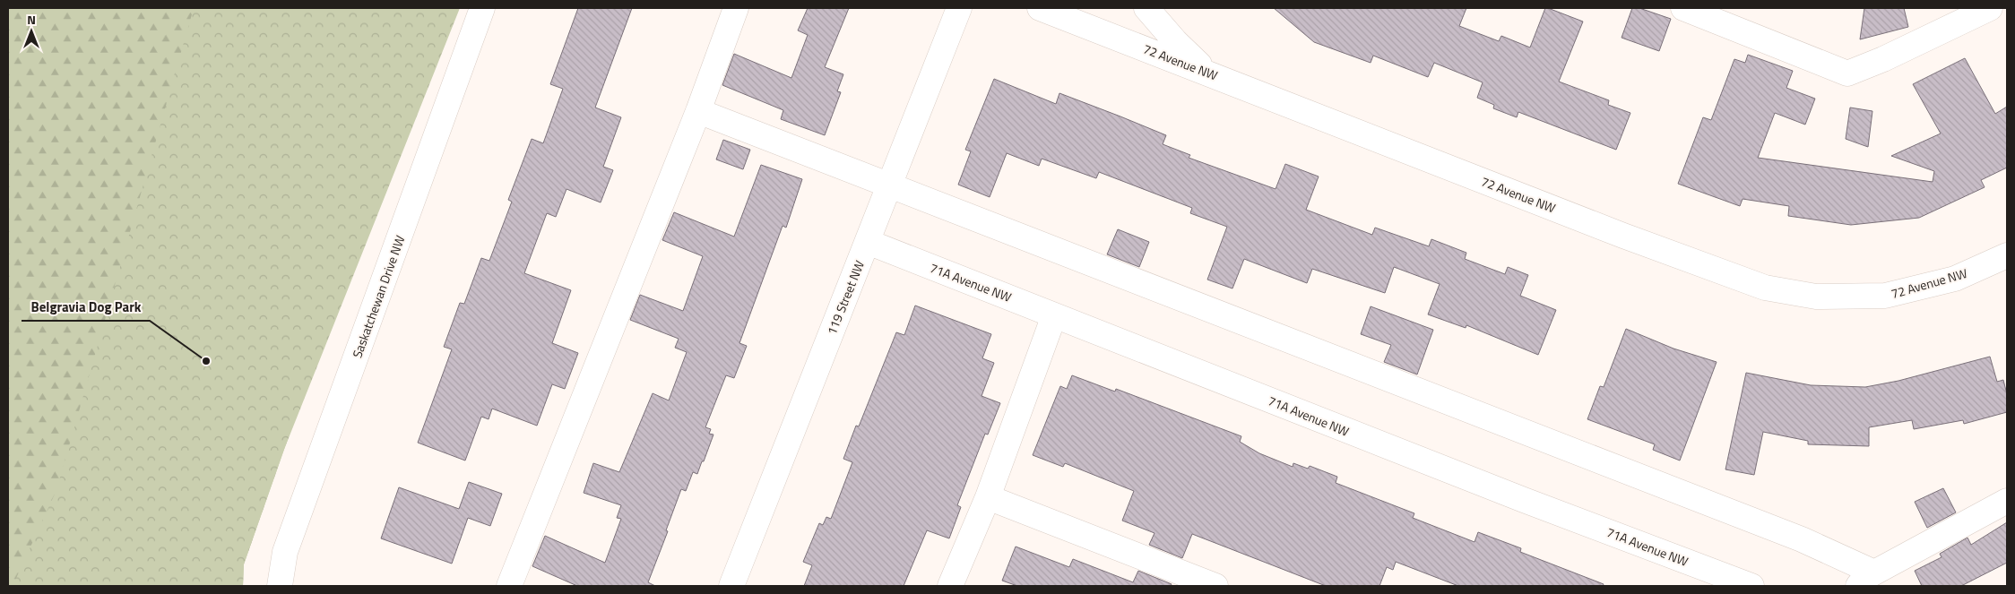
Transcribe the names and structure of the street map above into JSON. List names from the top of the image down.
{
  "streets": {
    "street": [
      "72 Avenue NW",
      "71A Avenue NW",
      "Saskatchewan Drive NW",
      "119 Street NW"
    ]
  },
  "crossings": [
    ["71A Avenue NW", "119 Street NW"]
  ],
  "places": ["Belgravia Dog Park"],
  "north": "top"
}
